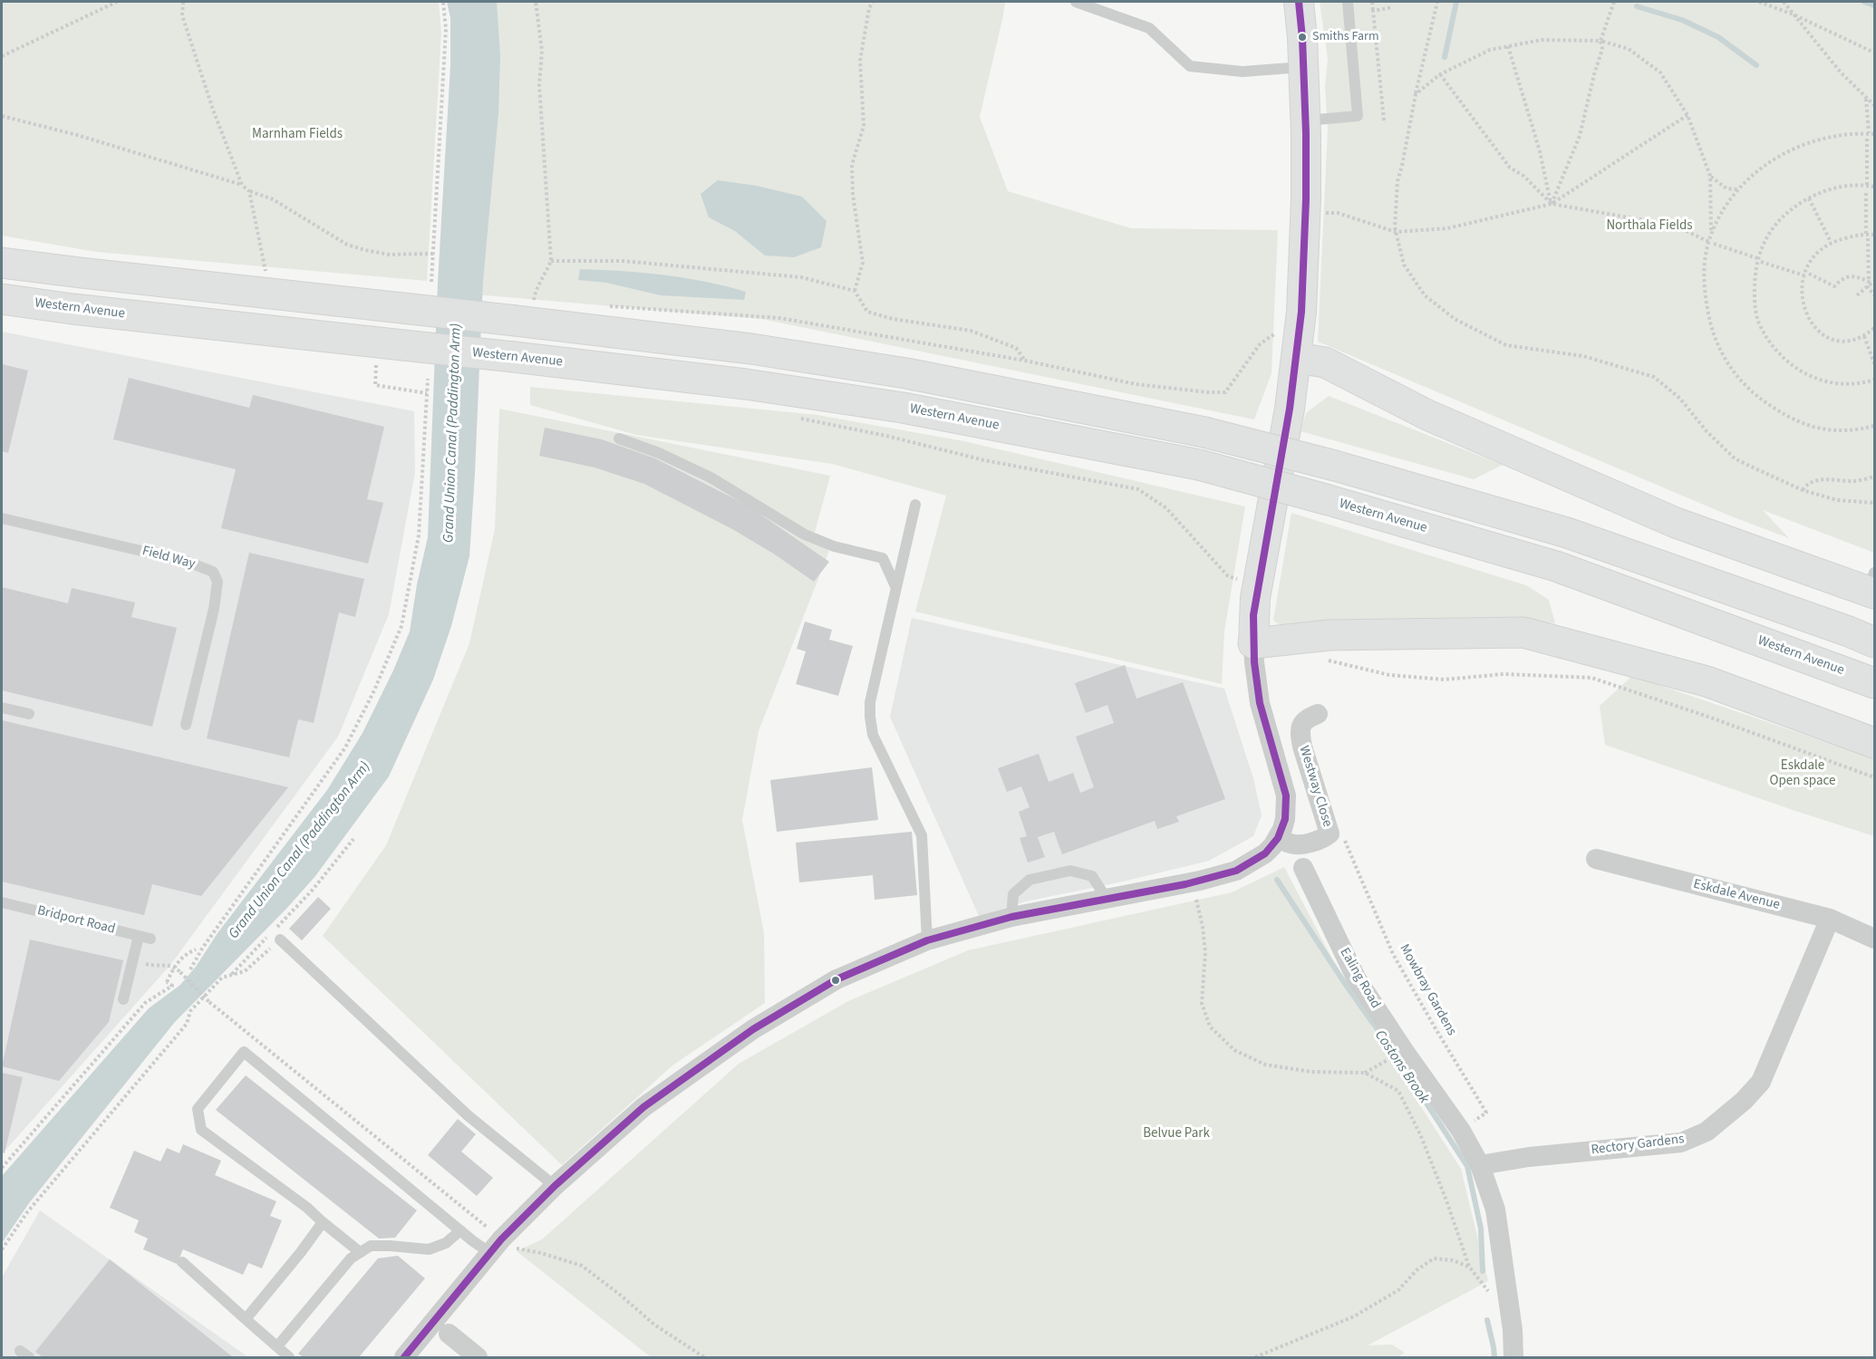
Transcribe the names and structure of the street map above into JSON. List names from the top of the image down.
{
  "streets": {
    "highway": ["Western Avenue"],
    "street": [
      "Westway Close",
      "Eskdale Avenue",
      "Ealing Road",
      "Rectory Gardens"
    ],
    "lane": ["Field Way", "Bridport Road"],
    "path": ["Mowbray Gardens"]
  },
  "crossings": [
    ["Eskdale Avenue", "Rectory Gardens"],
    ["Ealing Road", "Mowbray Gardens"],
    ["Ealing Road", "Rectory Gardens"]
  ],
  "water": ["Grand Union Canal (Paddington Arm)", "Costons Brook"],
  "parks": [
    "Marnham Fields",
    "Northala Fields",
    "Eskdale Open space",
    "Belvue Park"
  ],
  "places": ["Smiths Farm"]
}
